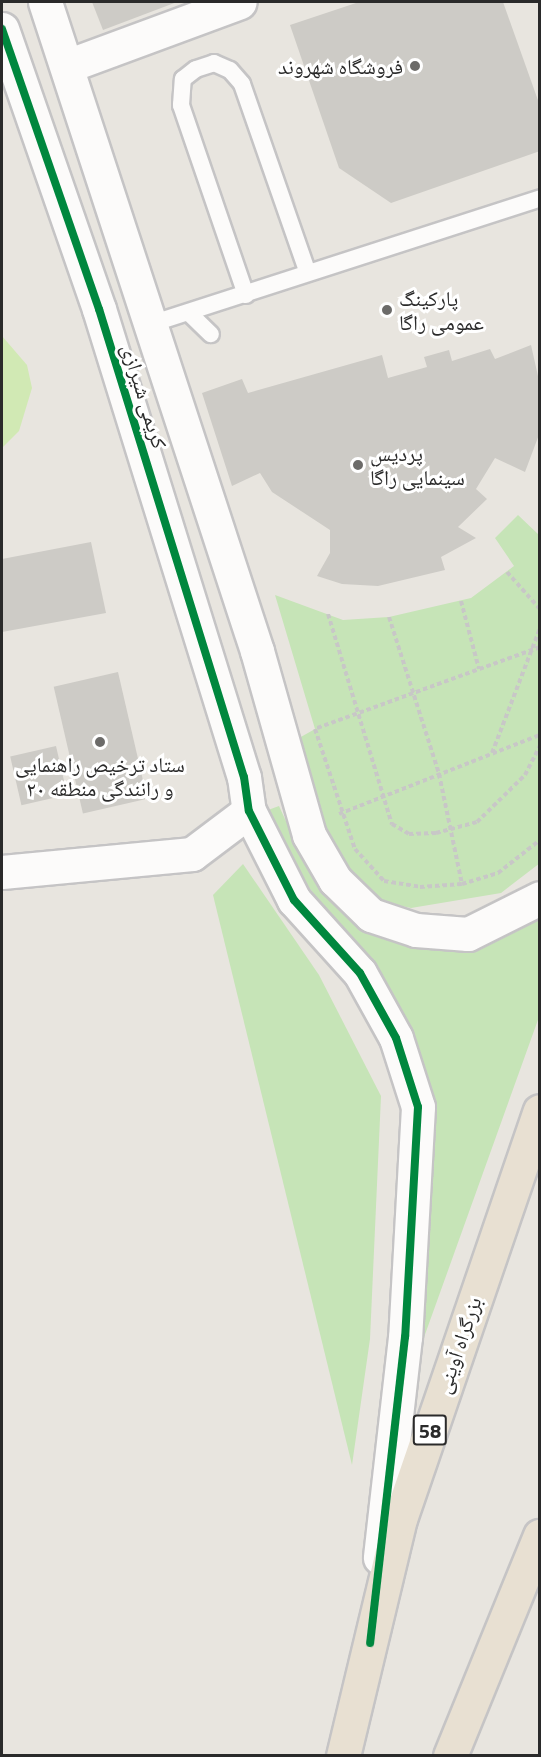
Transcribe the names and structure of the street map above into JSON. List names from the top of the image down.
{
  "streets": {
    "highway": ["بزرگراه آوینی", "58"],
    "street": ["کریمی شیرازی"]
  },
  "crossings": [
    ["کریمی شیرازی", "بزرگراه آوینی"]
  ],
  "places": [
    "فروشگاه شهروند",
    "پارکینگ عمومی راگا",
    "پردیس سینمایی راگا",
    "ستاد ترخیص راهنمایی و رانندگی منطقه ۲۰"
  ]
}
